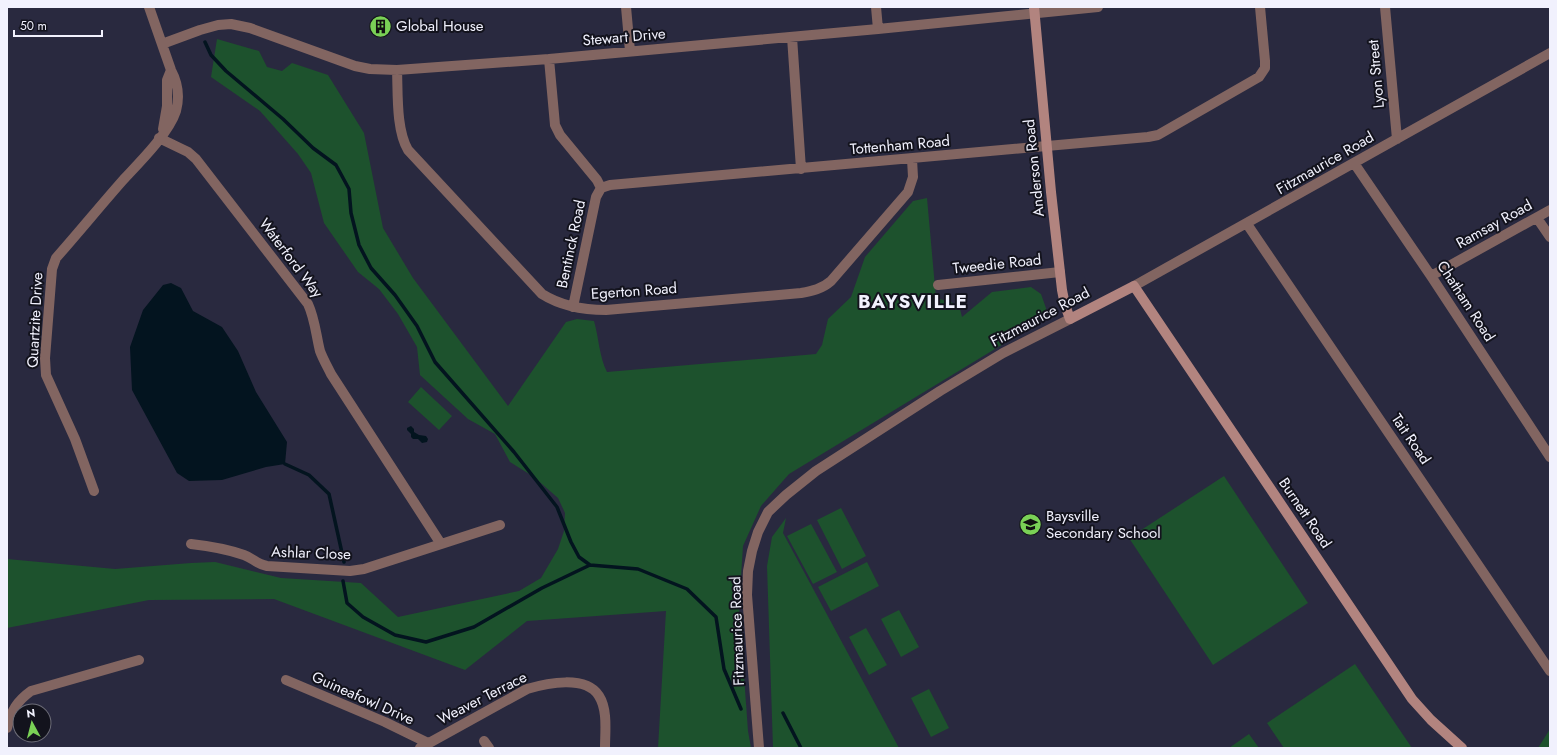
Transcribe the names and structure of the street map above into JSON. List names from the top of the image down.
{
  "streets": {
    "street": [
      "Stewart Drive",
      "Lyon Street",
      "Tottenham Road",
      "Fitzmaurice Road",
      "Anderson Road",
      "Ramsay Road",
      "Bentinck Road",
      "Waterford Way",
      "Tweedie Road",
      "Egerton Road",
      "Chatham Road",
      "Quartzite Drive",
      "Tait Road",
      "Burnett Road",
      "Ashlar Close",
      "Guineafowl Drive",
      "Weaver Terrace"
    ]
  },
  "crossings": [
    ["Stewart Drive", "Anderson Road"],
    ["Stewart Drive", "Egerton Road"],
    ["Stewart Drive", "Quartzite Drive"],
    ["Lyon Street", "Fitzmaurice Road"],
    ["Tottenham Road", "Anderson Road"],
    ["Tottenham Road", "Bentinck Road"],
    ["Tottenham Road", "Egerton Road"],
    ["Fitzmaurice Road", "Anderson Road"],
    ["Fitzmaurice Road", "Chatham Road"],
    ["Fitzmaurice Road", "Tait Road"],
    ["Fitzmaurice Road", "Burnett Road"],
    ["Anderson Road", "Tweedie Road"],
    ["Ramsay Road", "Chatham Road"],
    ["Bentinck Road", "Egerton Road"],
    ["Waterford Way", "Quartzite Drive"],
    ["Waterford Way", "Ashlar Close"],
    ["Guineafowl Drive", "Weaver Terrace"]
  ],
  "districts": ["BAYSVILLE"],
  "places": {
    "building": ["Global House"],
    "school or university": ["Baysville Secondary School"]
  },
  "scale_bar": "50 m",
  "north": "top"
}
